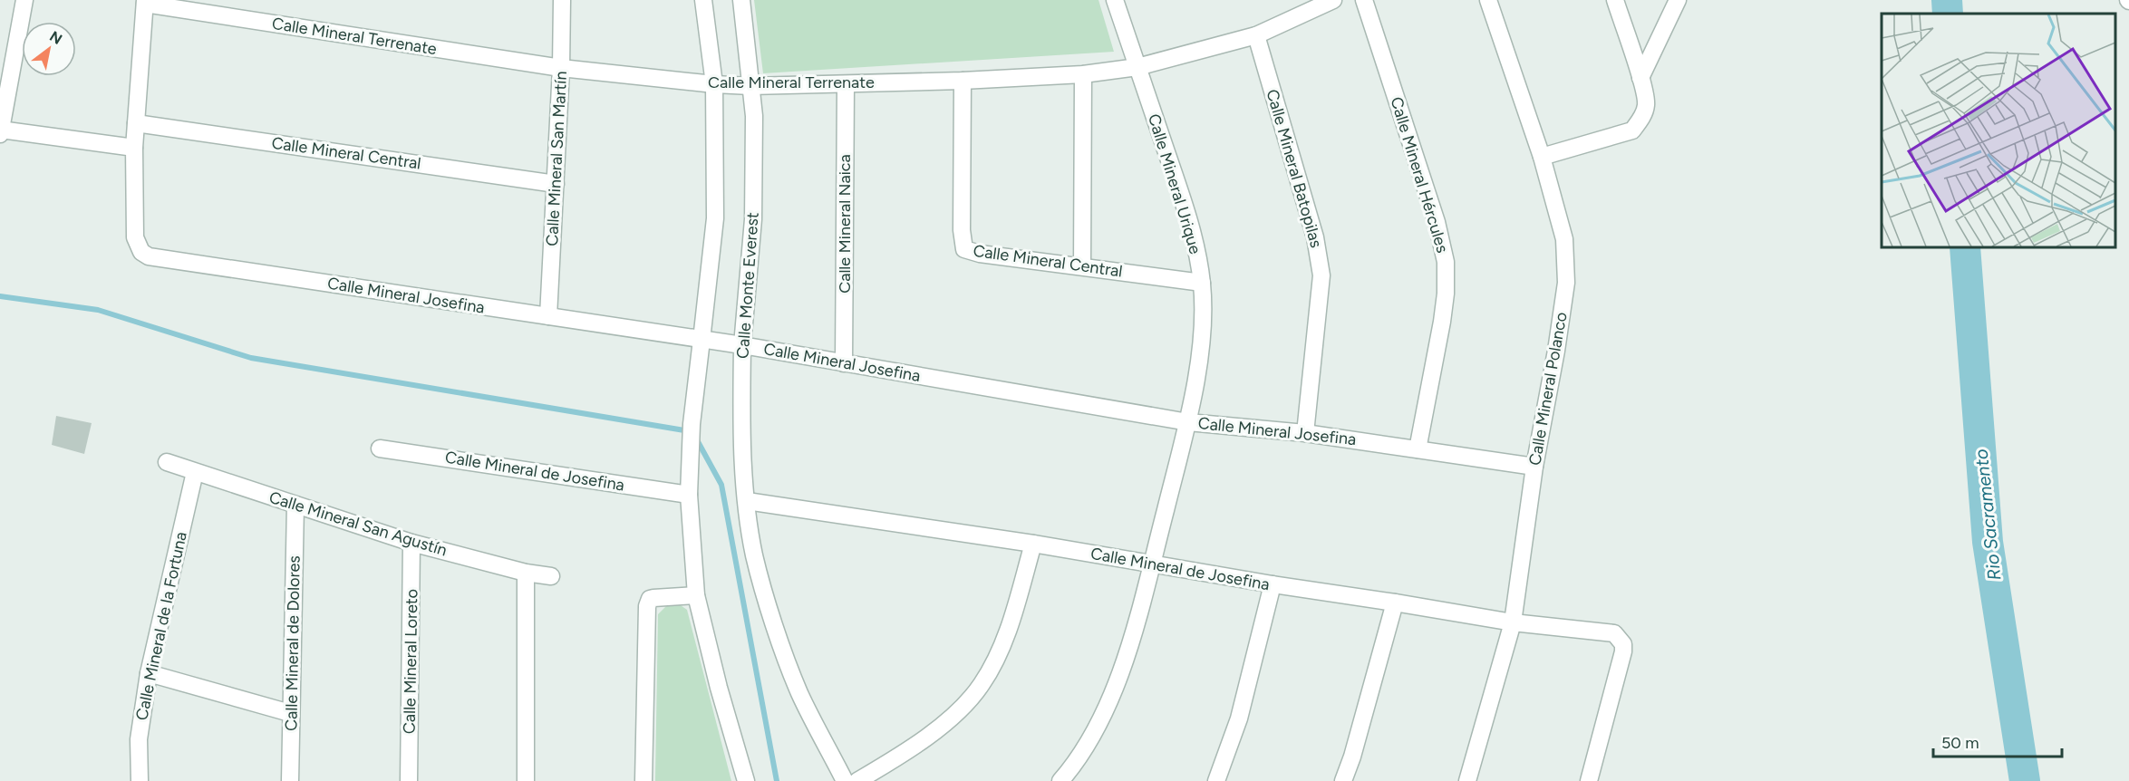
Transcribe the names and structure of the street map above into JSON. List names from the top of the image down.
{
  "streets": {
    "street": [
      "Calle Mineral Terrenate",
      "Calle Mineral Central",
      "Calle Mineral San Martín",
      "Calle Mineral Batopilas",
      "Calle Mineral Hércules",
      "Calle Mineral Urique",
      "Calle Mineral Naica",
      "Calle Monte Everest",
      "Calle Mineral Josefina",
      "Calle Mineral Polanco",
      "Calle Mineral de Josefina",
      "Calle Mineral San Agustín",
      "Calle Mineral de la Fortuna",
      "Calle Mineral de Dolores",
      "Calle Mineral Loreto"
    ]
  },
  "crossings": [
    ["Calle Mineral Terrenate", "Calle Mineral Central"],
    ["Calle Mineral Terrenate", "Calle Mineral San Martín"],
    ["Calle Mineral Terrenate", "Calle Mineral Batopilas"],
    ["Calle Mineral Terrenate", "Calle Mineral Urique"],
    ["Calle Mineral Terrenate", "Calle Mineral Naica"],
    ["Calle Mineral Terrenate", "Calle Monte Everest"],
    ["Calle Mineral Central", "Calle Mineral San Martín"],
    ["Calle Mineral Central", "Calle Mineral Urique"],
    ["Calle Mineral San Martín", "Calle Mineral Josefina"],
    ["Calle Mineral Batopilas", "Calle Mineral Josefina"],
    ["Calle Mineral Hércules", "Calle Mineral Josefina"],
    ["Calle Mineral Urique", "Calle Mineral Josefina"],
    ["Calle Mineral Urique", "Calle Mineral de Josefina"],
    ["Calle Mineral Naica", "Calle Mineral Josefina"],
    ["Calle Monte Everest", "Calle Mineral Josefina"],
    ["Calle Monte Everest", "Calle Mineral de Josefina"],
    ["Calle Mineral Josefina", "Calle Mineral Polanco"],
    ["Calle Mineral Polanco", "Calle Mineral de Josefina"],
    ["Calle Mineral San Agustín", "Calle Mineral de la Fortuna"],
    ["Calle Mineral San Agustín", "Calle Mineral de Dolores"],
    ["Calle Mineral San Agustín", "Calle Mineral Loreto"]
  ],
  "water": ["Rio Sacramento"],
  "scale_bar": "50 m",
  "north": "top right"
}
